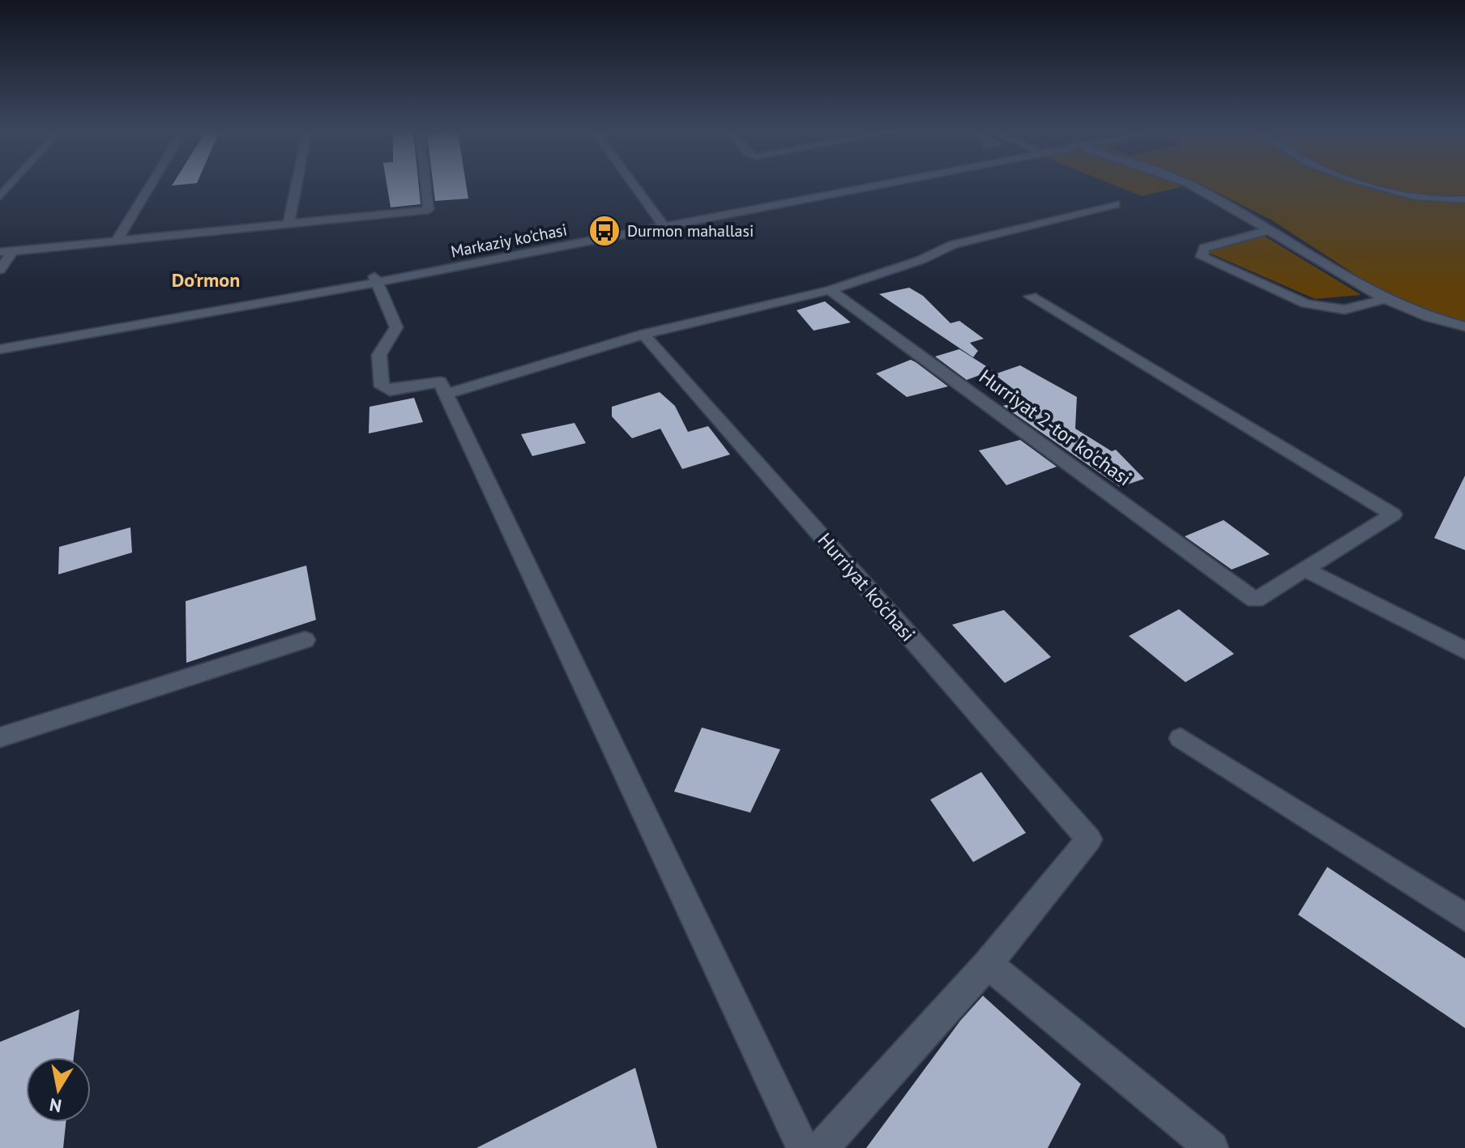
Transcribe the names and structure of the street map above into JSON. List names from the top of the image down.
{
  "streets": {
    "street": ["Markaziy ko'chasi", "Hurriyat 2-tor ko'chasi", "Hurriyat ko'chasi"]
  },
  "districts": ["Do'rmon"],
  "places": {
    "bus stop": ["Durmon mahallasi"]
  },
  "north": "bottom"
}
